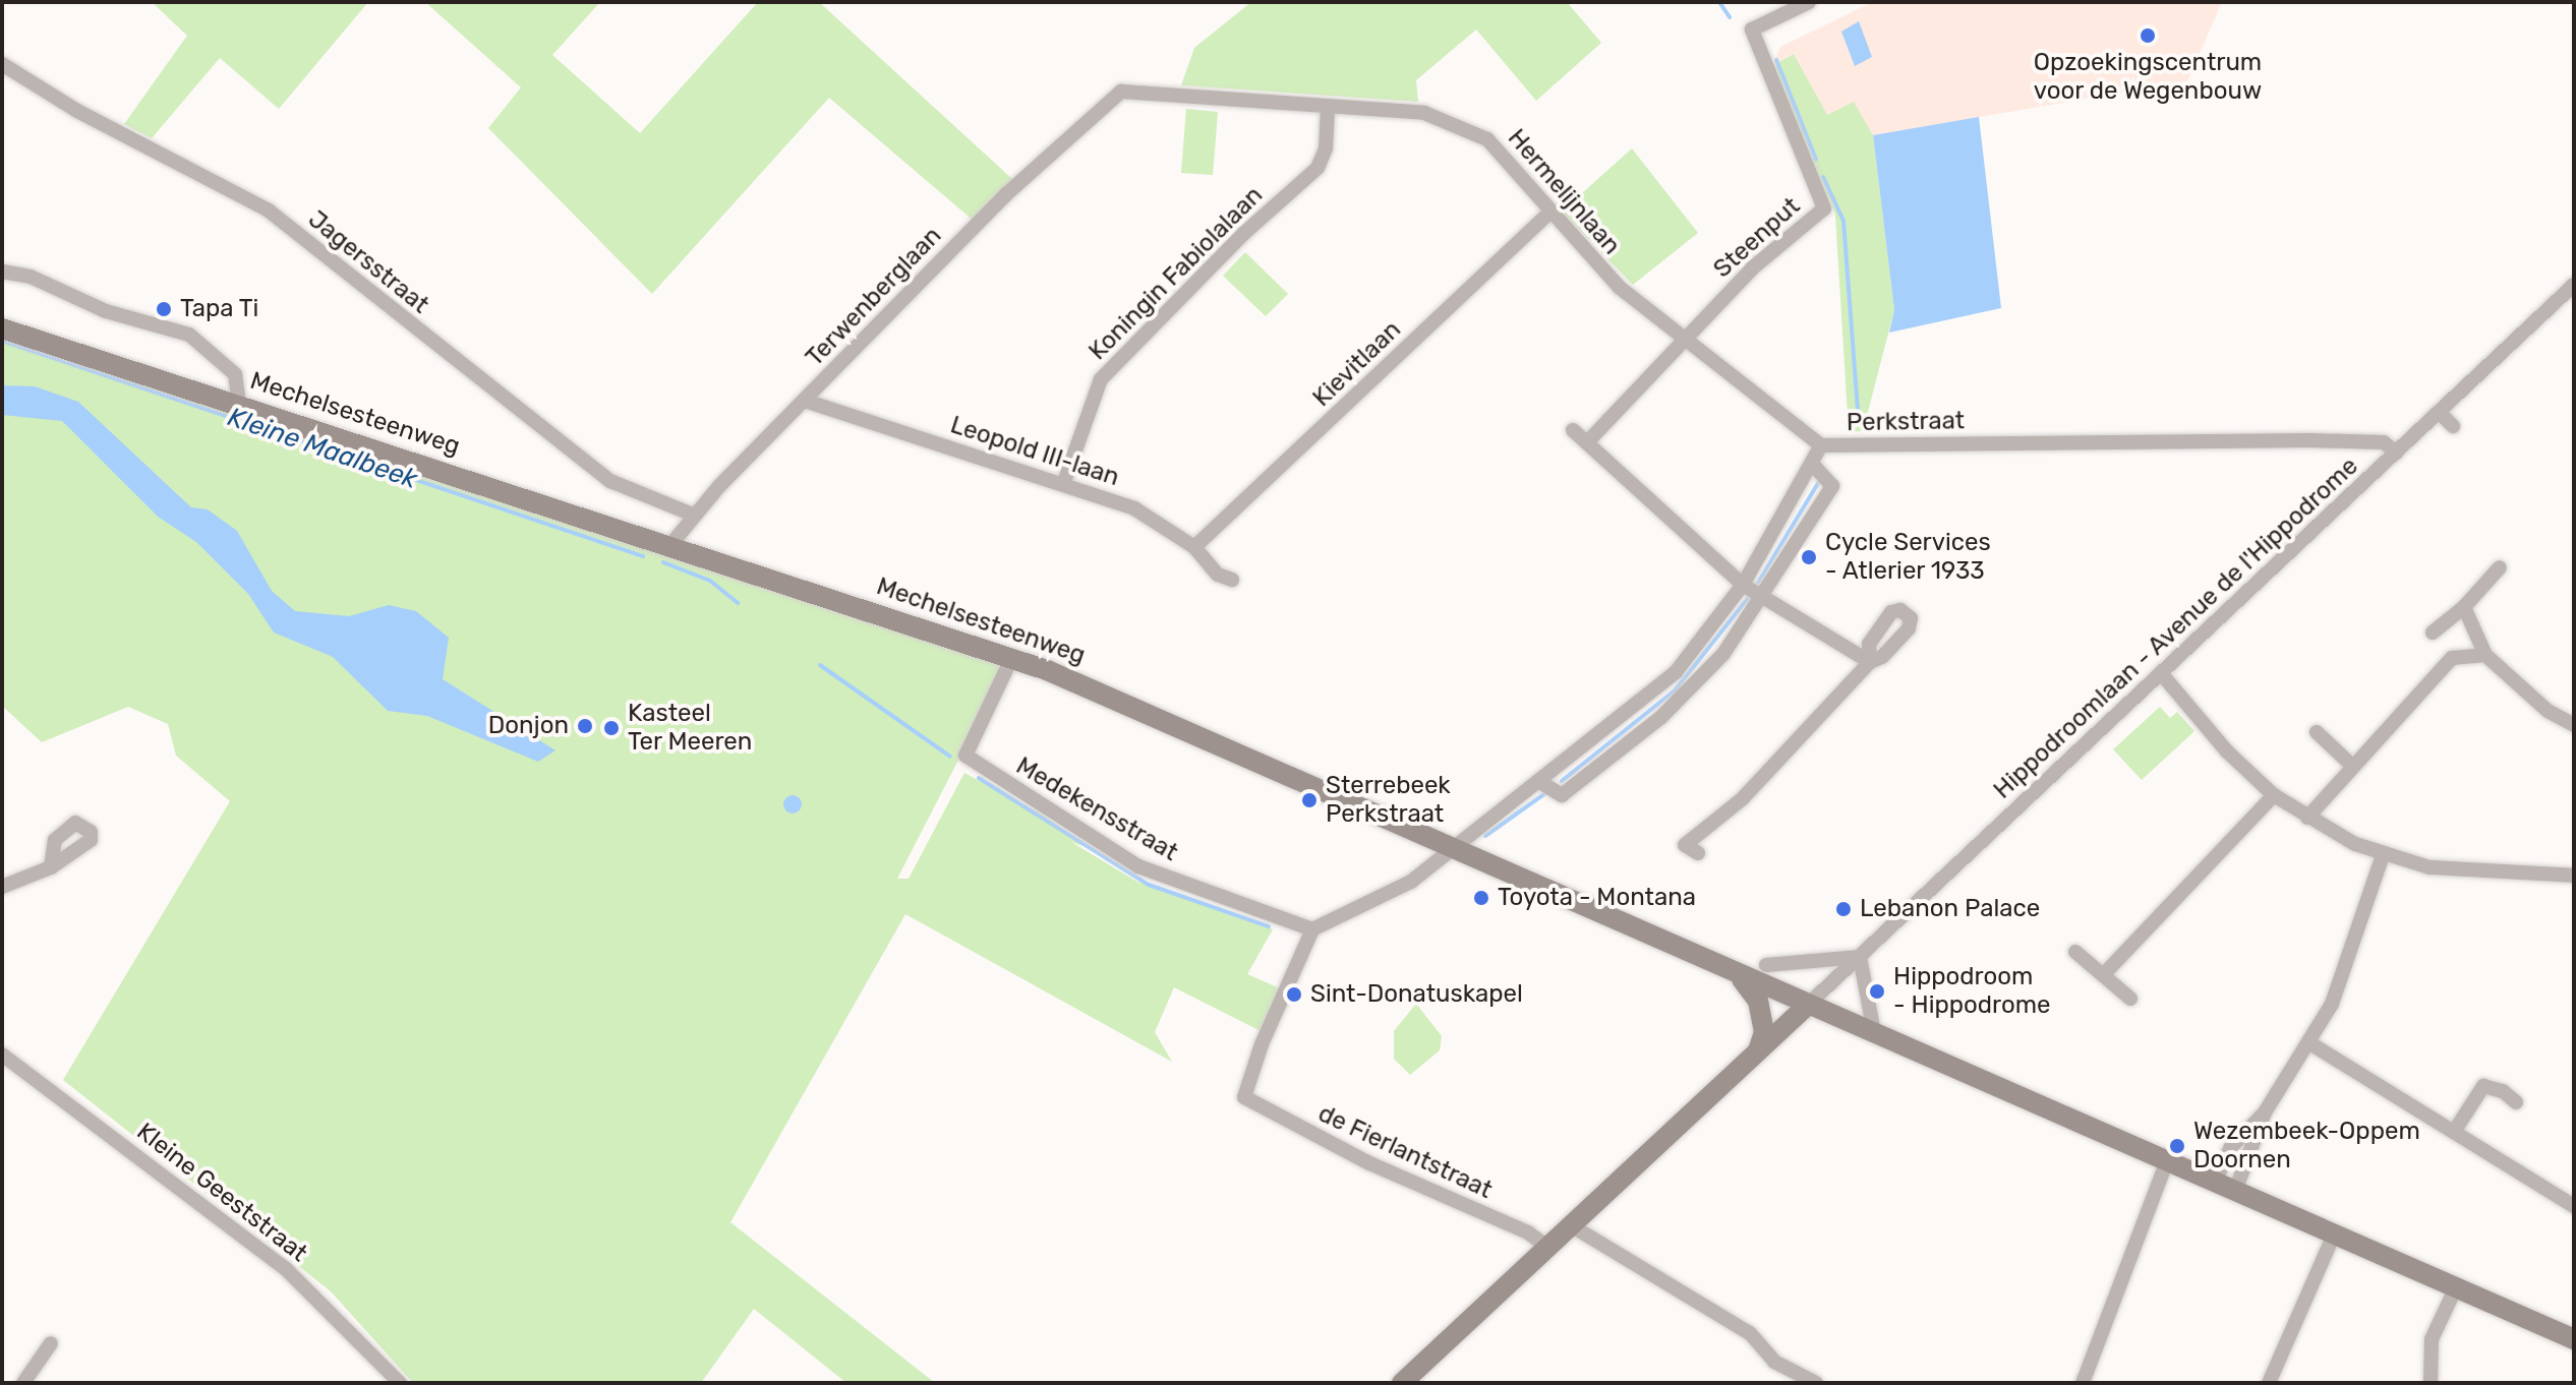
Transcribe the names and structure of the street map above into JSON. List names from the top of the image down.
{
  "streets": {
    "main road": ["Mechelsesteenweg"],
    "street": [
      "Hermelijnlaan",
      "Steenput",
      "Jagersstraat",
      "Koningin Fabiolalaan",
      "Terwenberglaan",
      "Kievitlaan",
      "Perkstraat",
      "Leopold III-laan",
      "Hippodroomlaan - Avenue de l'Hippodrome",
      "Medekensstraat",
      "de Fierlantstraat",
      "Kleine Geeststraat"
    ]
  },
  "crossings": [
    ["Hermelijnlaan", "Steenput"],
    ["Hermelijnlaan", "Koningin Fabiolalaan"],
    ["Hermelijnlaan", "Terwenberglaan"],
    ["Hermelijnlaan", "Kievitlaan"],
    ["Hermelijnlaan", "Perkstraat"],
    ["Jagersstraat", "Terwenberglaan"],
    ["Koningin Fabiolalaan", "Leopold III-laan"],
    ["Terwenberglaan", "Mechelsesteenweg"],
    ["Terwenberglaan", "Leopold III-laan"],
    ["Kievitlaan", "Leopold III-laan"],
    ["Mechelsesteenweg", "Perkstraat"],
    ["Mechelsesteenweg", "Hippodroomlaan - Avenue de l'Hippodrome"],
    ["Mechelsesteenweg", "Medekensstraat"],
    ["Perkstraat", "Hippodroomlaan - Avenue de l'Hippodrome"],
    ["Perkstraat", "Medekensstraat"],
    ["Perkstraat", "de Fierlantstraat"],
    ["Medekensstraat", "de Fierlantstraat"]
  ],
  "water": ["Kleine Maalbeek"],
  "places": [
    "Opzoekingscentrum voor de Wegenbouw",
    "Tapa Ti",
    "Cycle Services - Atlerier 1933",
    "Donjon",
    "Kasteel Ter Meeren",
    "Sterrebeek Perkstraat",
    "Toyota - Montana",
    "Lebanon Palace",
    "Hippodroom - Hippodrome",
    "Sint-Donatuskapel",
    "Wezembeek-Oppem Doornen"
  ]
}
